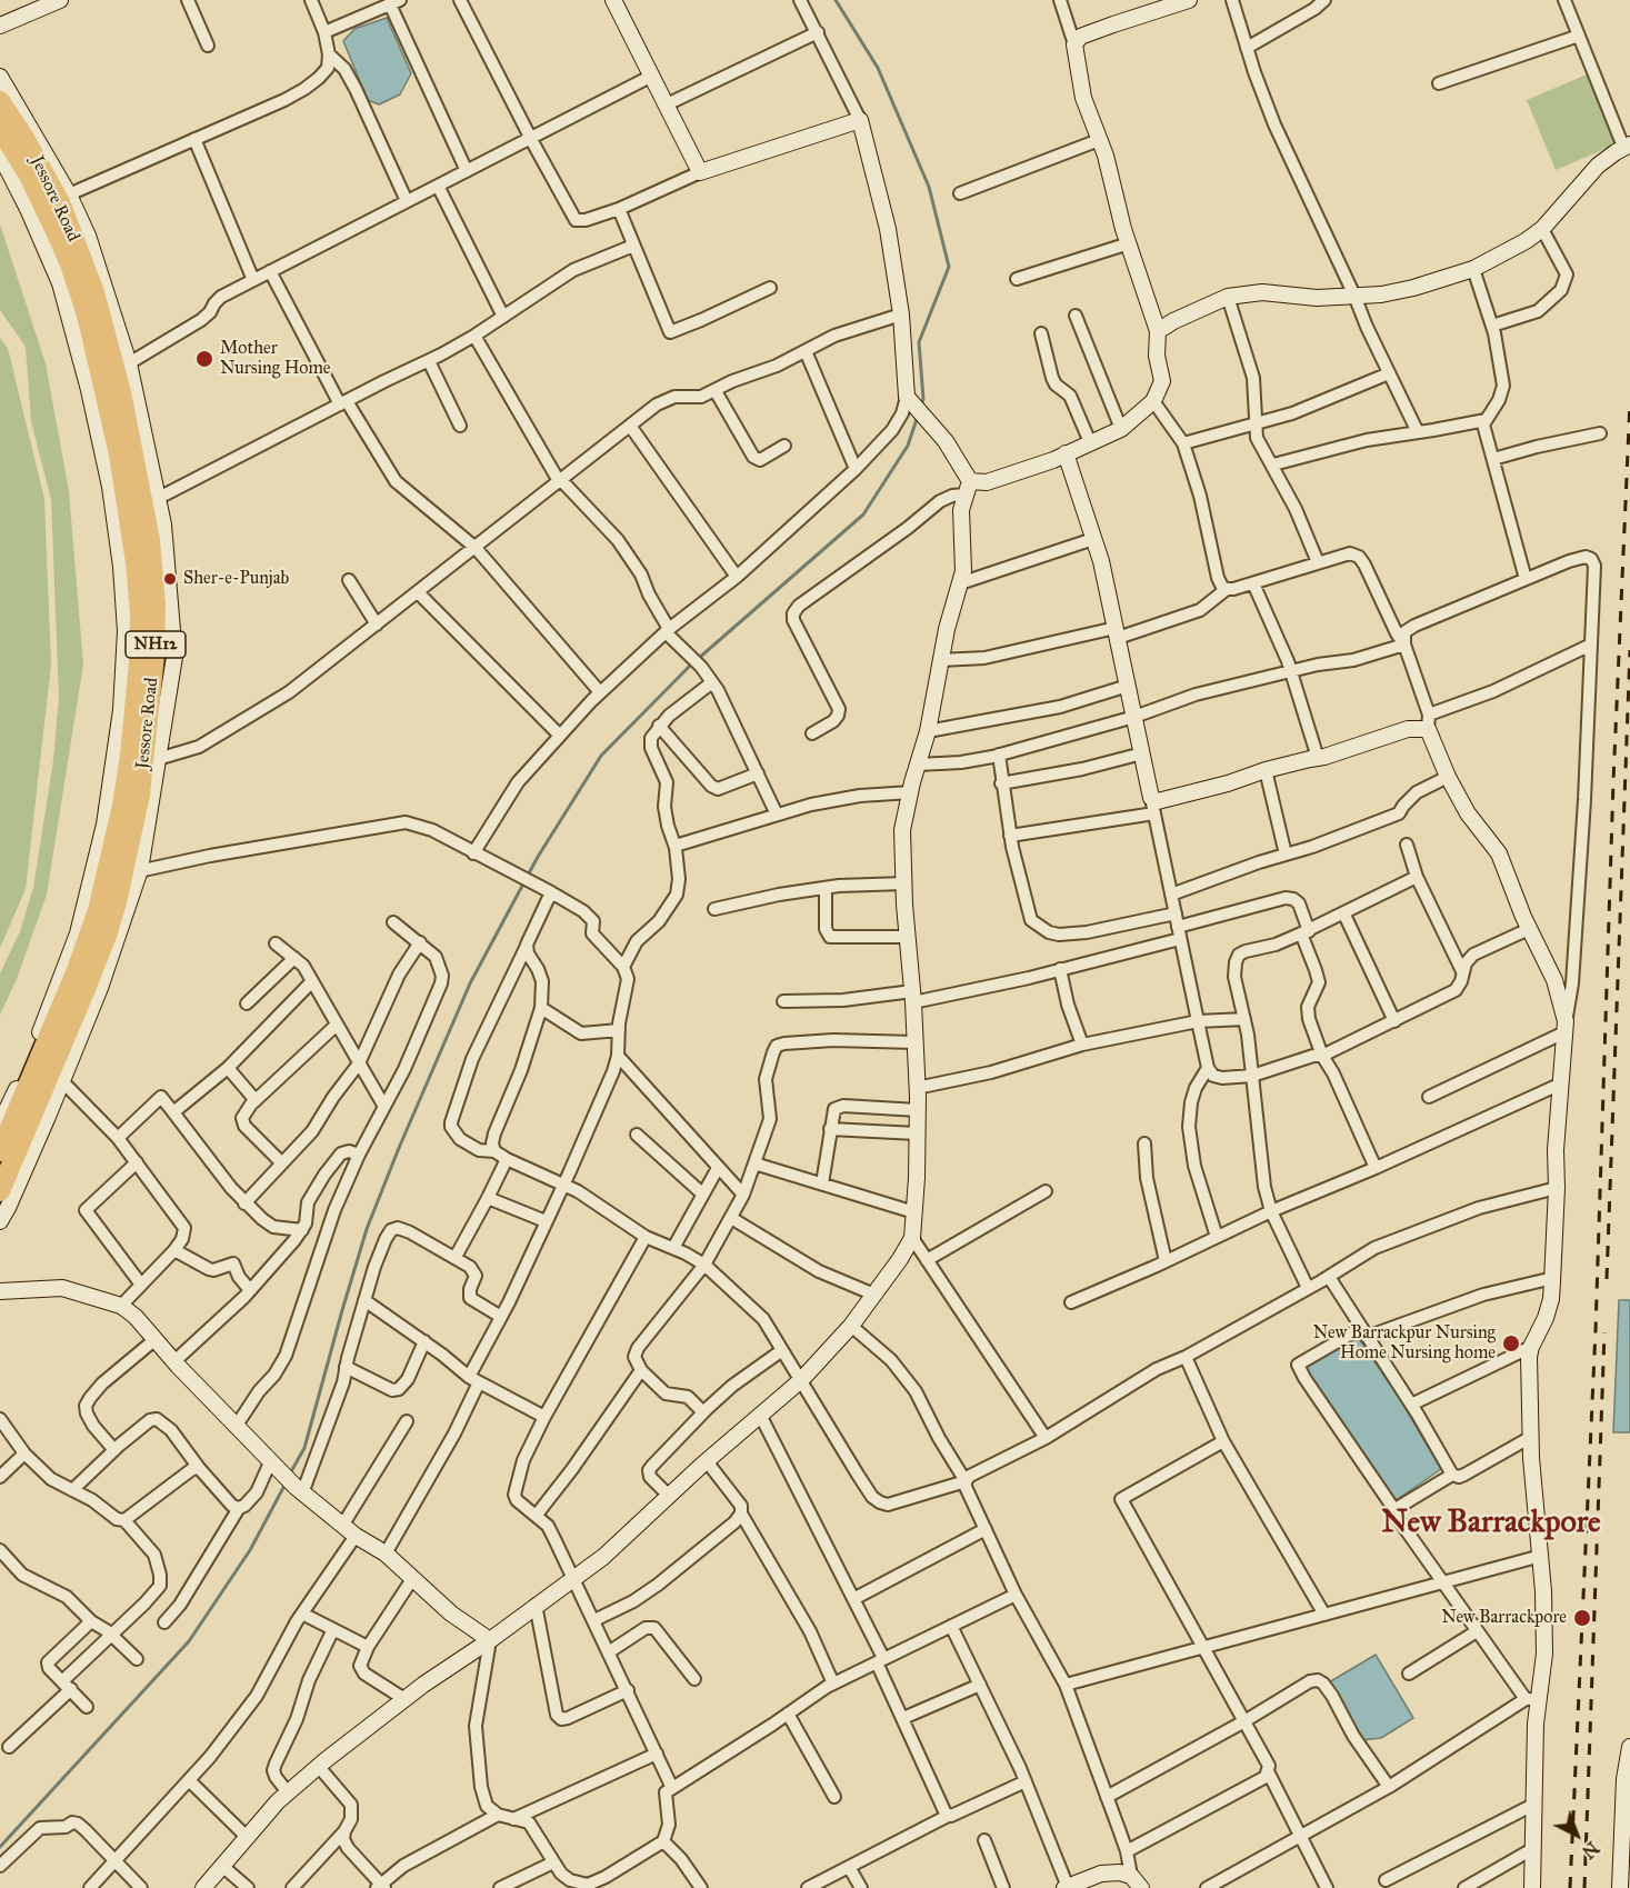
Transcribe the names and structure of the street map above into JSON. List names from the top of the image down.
{
  "streets": {
    "highway": ["Jessore Road", "NH12"]
  },
  "crossings": [
    ["Jessore Road", "NH12"]
  ],
  "districts": ["New Barrackpore"],
  "places": [
    "Mother Nursing Home",
    "Sher-e-Punjab",
    "New Barrackpur Nursing Home Nursing home",
    "New Barrackpore"
  ],
  "north": "bottom right"
}
